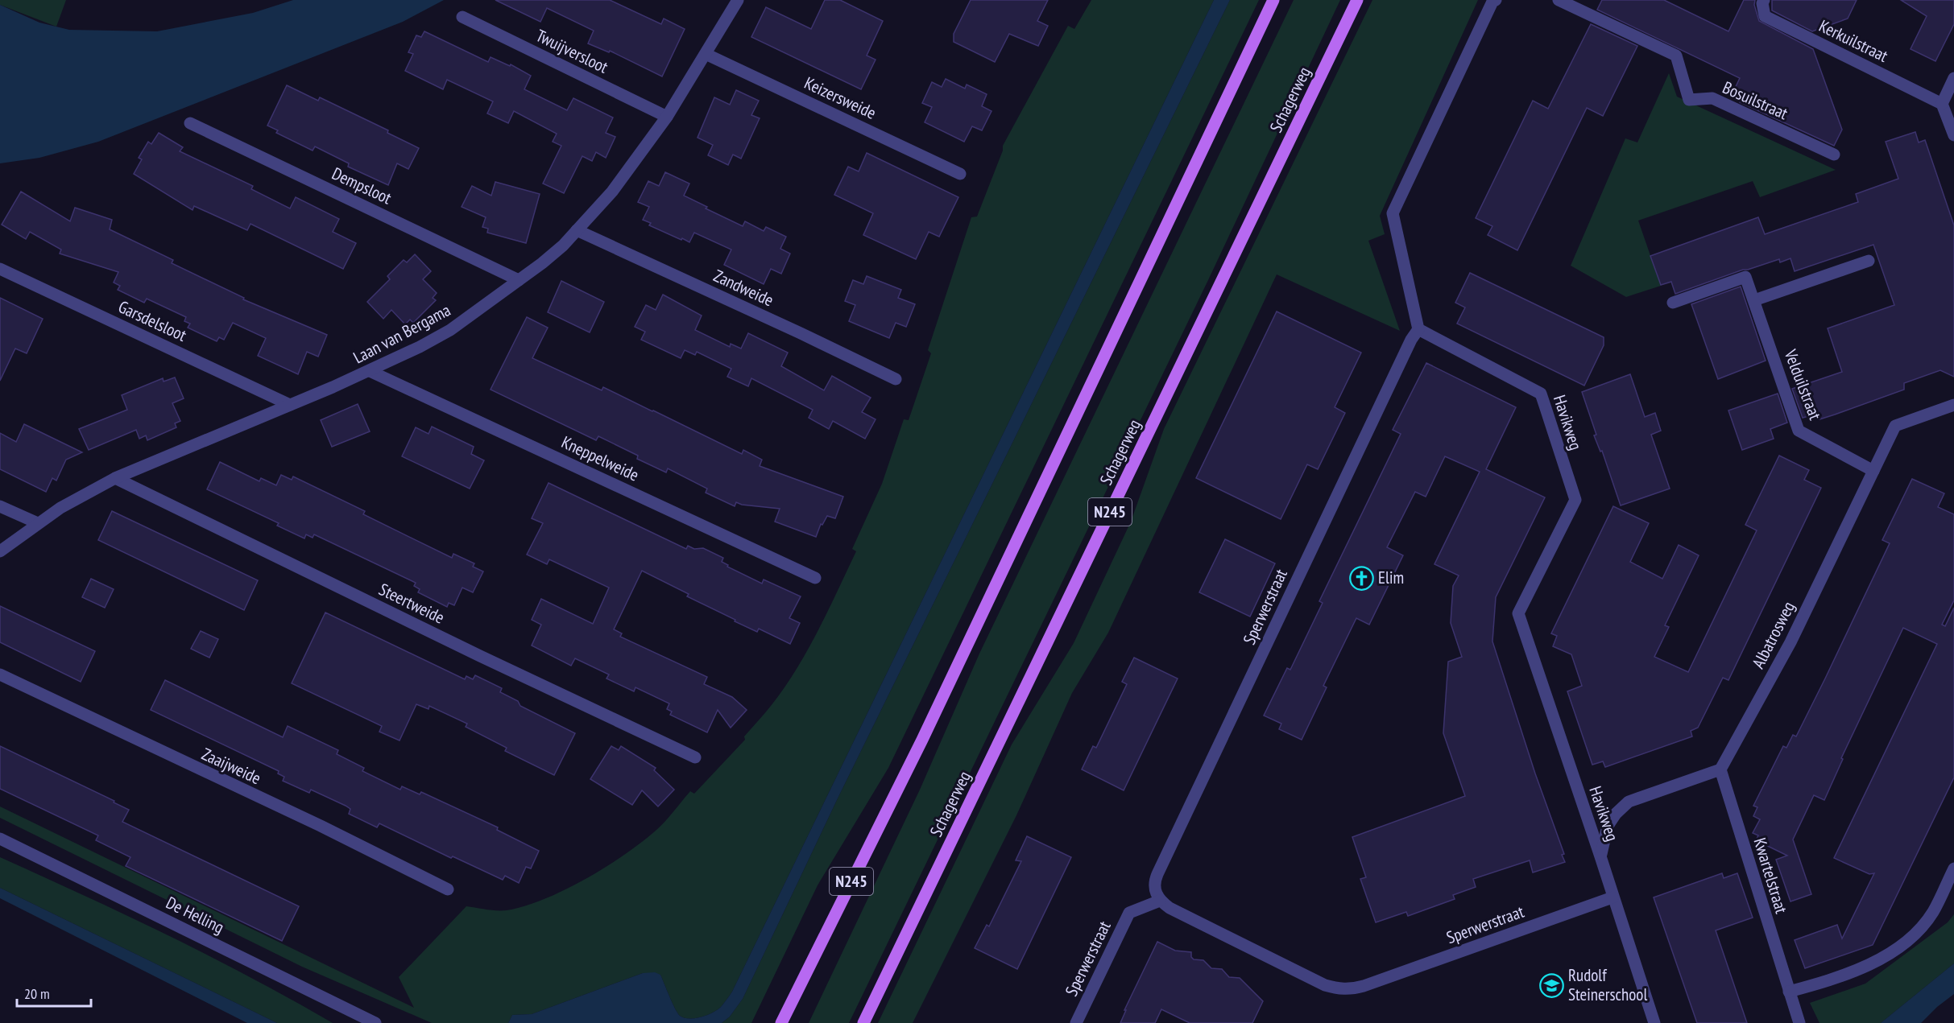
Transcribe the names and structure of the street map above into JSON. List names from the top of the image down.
{
  "streets": {
    "main road": ["Schagerweg", "N245"],
    "street": [
      "Kerkuilstraat",
      "Twuijversloot",
      "Keizersweide",
      "Bosuilstraat",
      "Dempsloot",
      "Zandweide",
      "Garsdelsloot",
      "Laan van Bergama",
      "Velduilstraat",
      "Havikweg",
      "Kneppelweide",
      "Steertweide",
      "Sperwerstraat",
      "Albatrosweg",
      "Zaaijweide",
      "Kwartelstraat",
      "De Helling"
    ]
  },
  "crossings": [
    ["Twuijversloot", "Laan van Bergama"],
    ["Keizersweide", "Laan van Bergama"],
    ["Dempsloot", "Laan van Bergama"],
    ["Zandweide", "Laan van Bergama"],
    ["Garsdelsloot", "Laan van Bergama"],
    ["Laan van Bergama", "Kneppelweide"],
    ["Laan van Bergama", "Steertweide"],
    ["Velduilstraat", "Albatrosweg"],
    ["Havikweg", "Sperwerstraat"],
    ["Albatrosweg", "Kwartelstraat"]
  ],
  "places": {
    "church": ["Elim"],
    "school or university": ["Rudolf Steinerschool"]
  },
  "scale_bar": "20 m"
}
